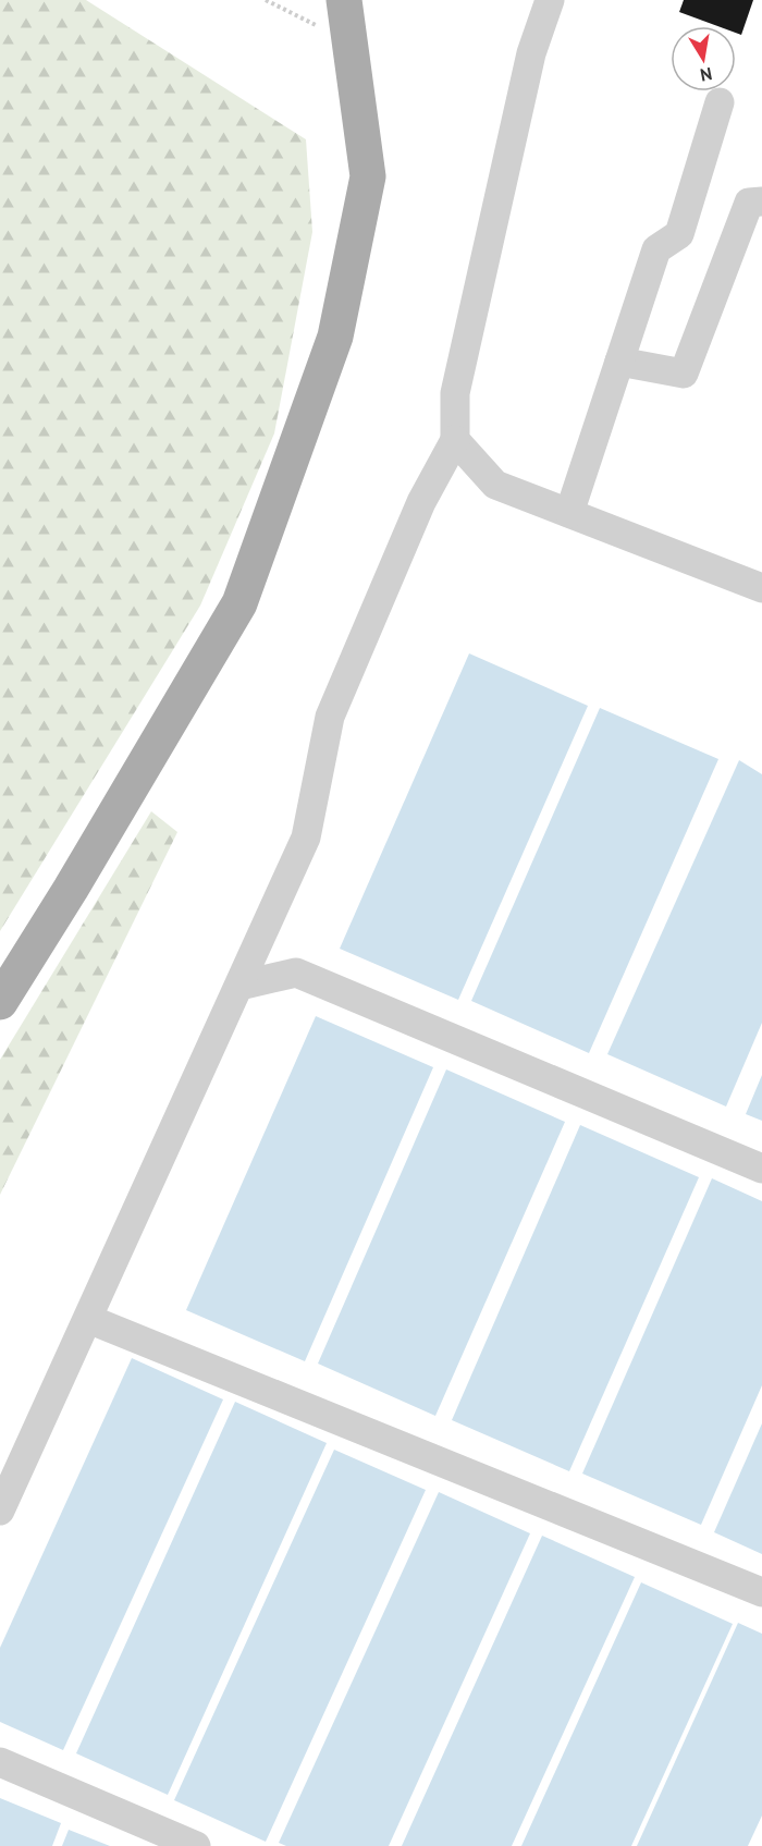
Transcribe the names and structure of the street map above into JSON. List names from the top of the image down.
{
  "north": "bottom"
}
